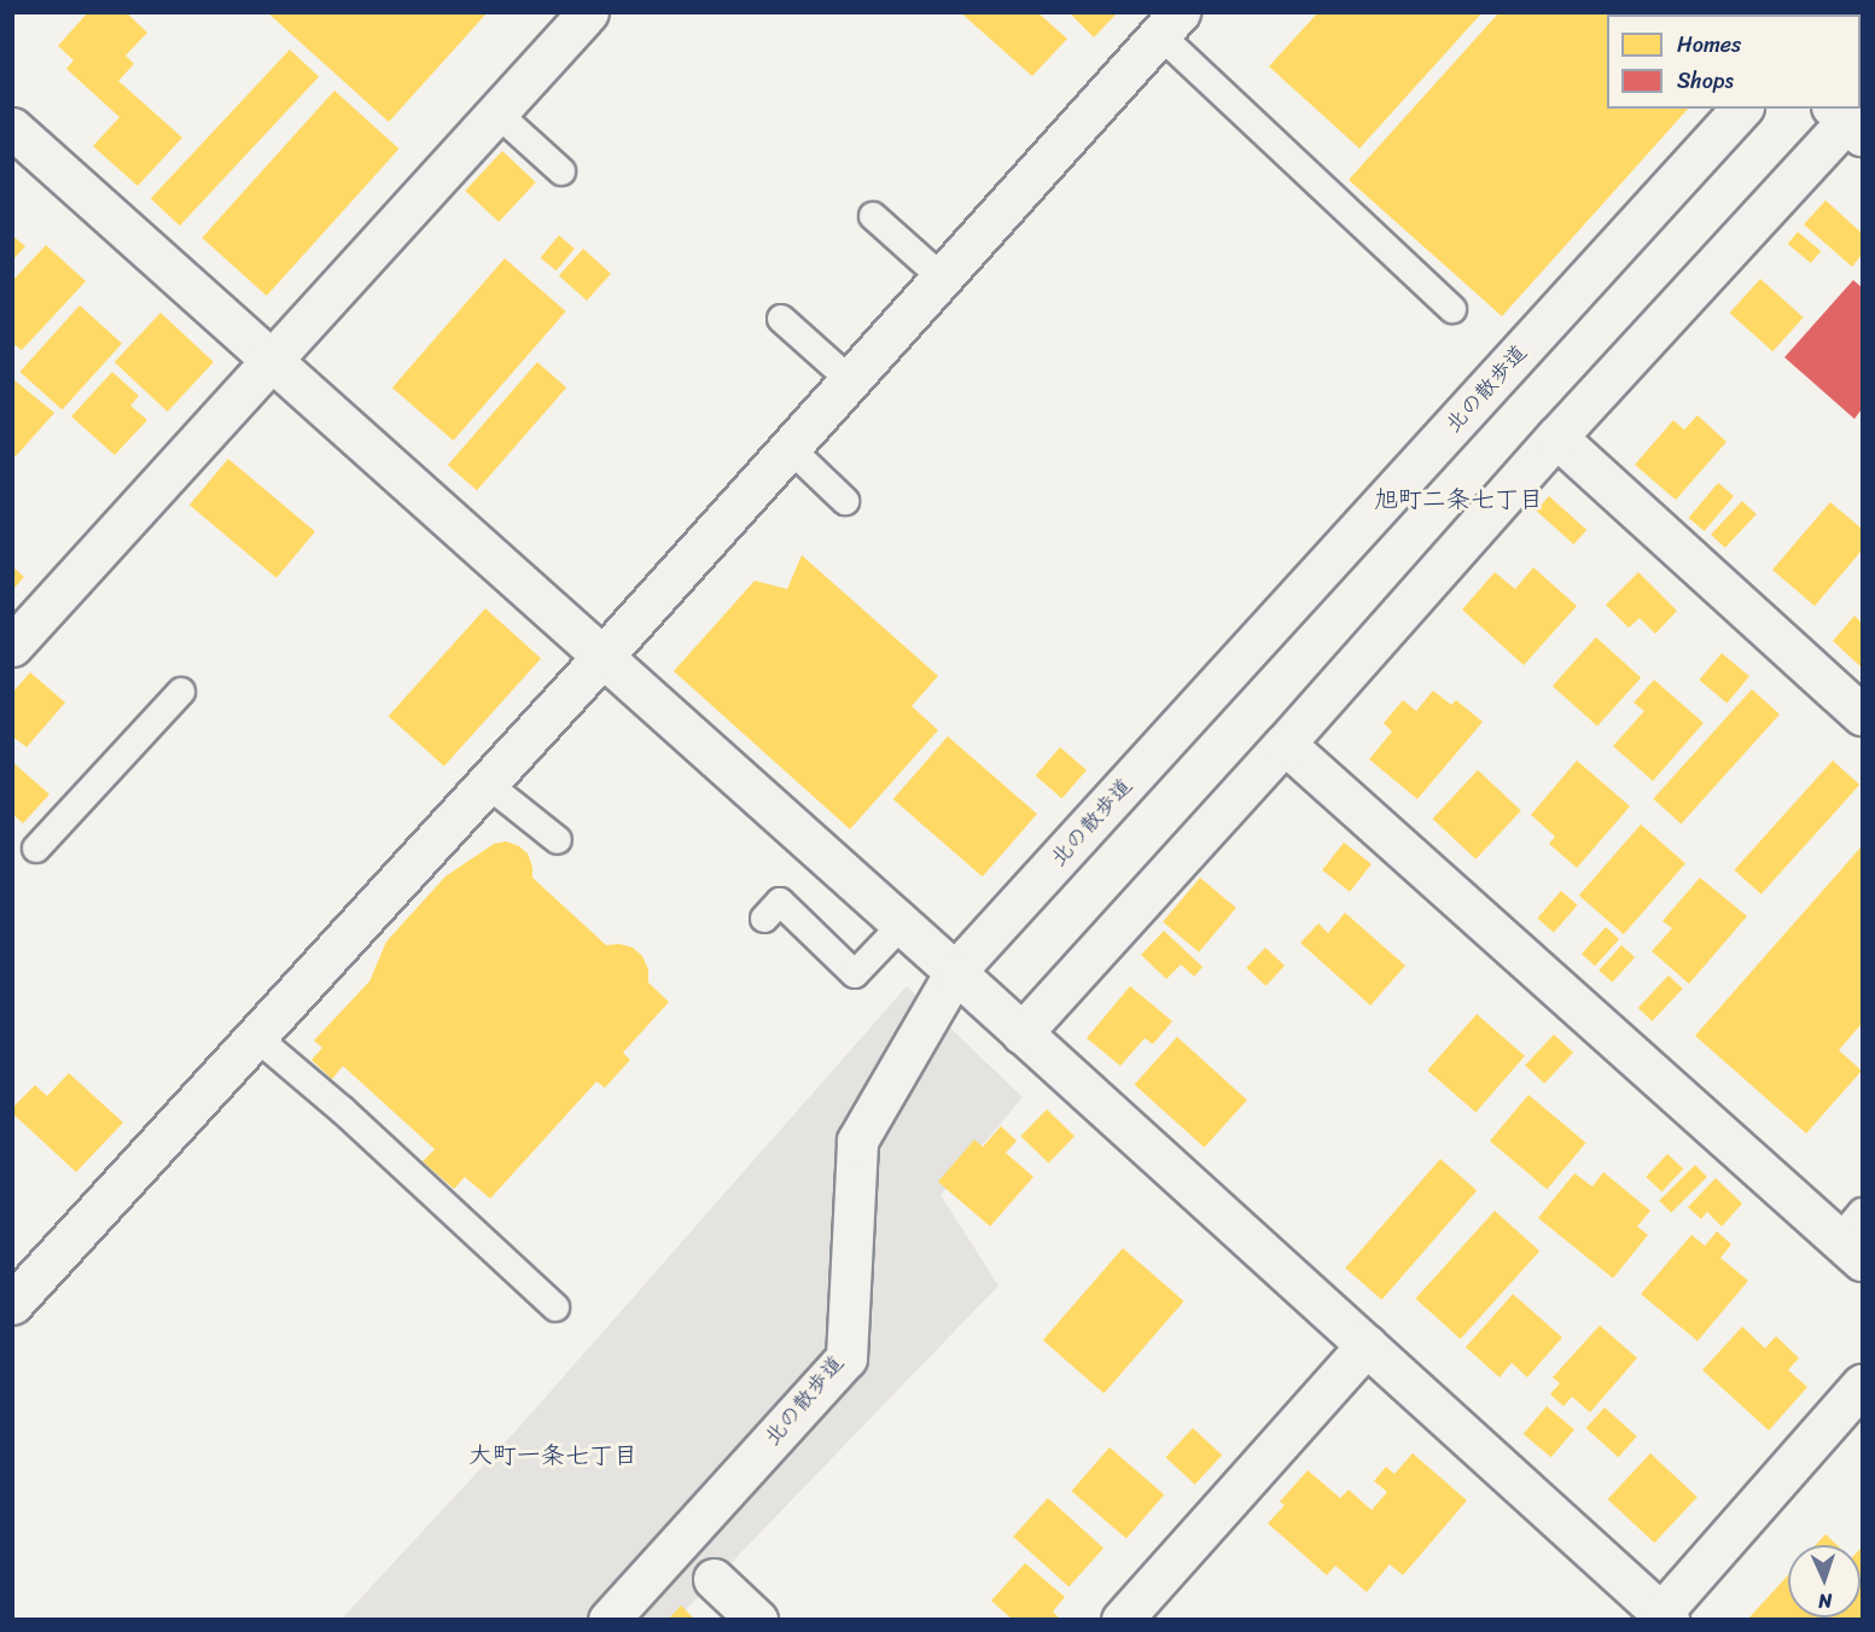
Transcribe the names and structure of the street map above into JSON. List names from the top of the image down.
{
  "streets": {
    "street": ["北の散歩道"]
  },
  "districts": ["旭町二条七丁目", "大町一条七丁目"],
  "legend": ["Homes", "Shops"],
  "north": "bottom"
}
